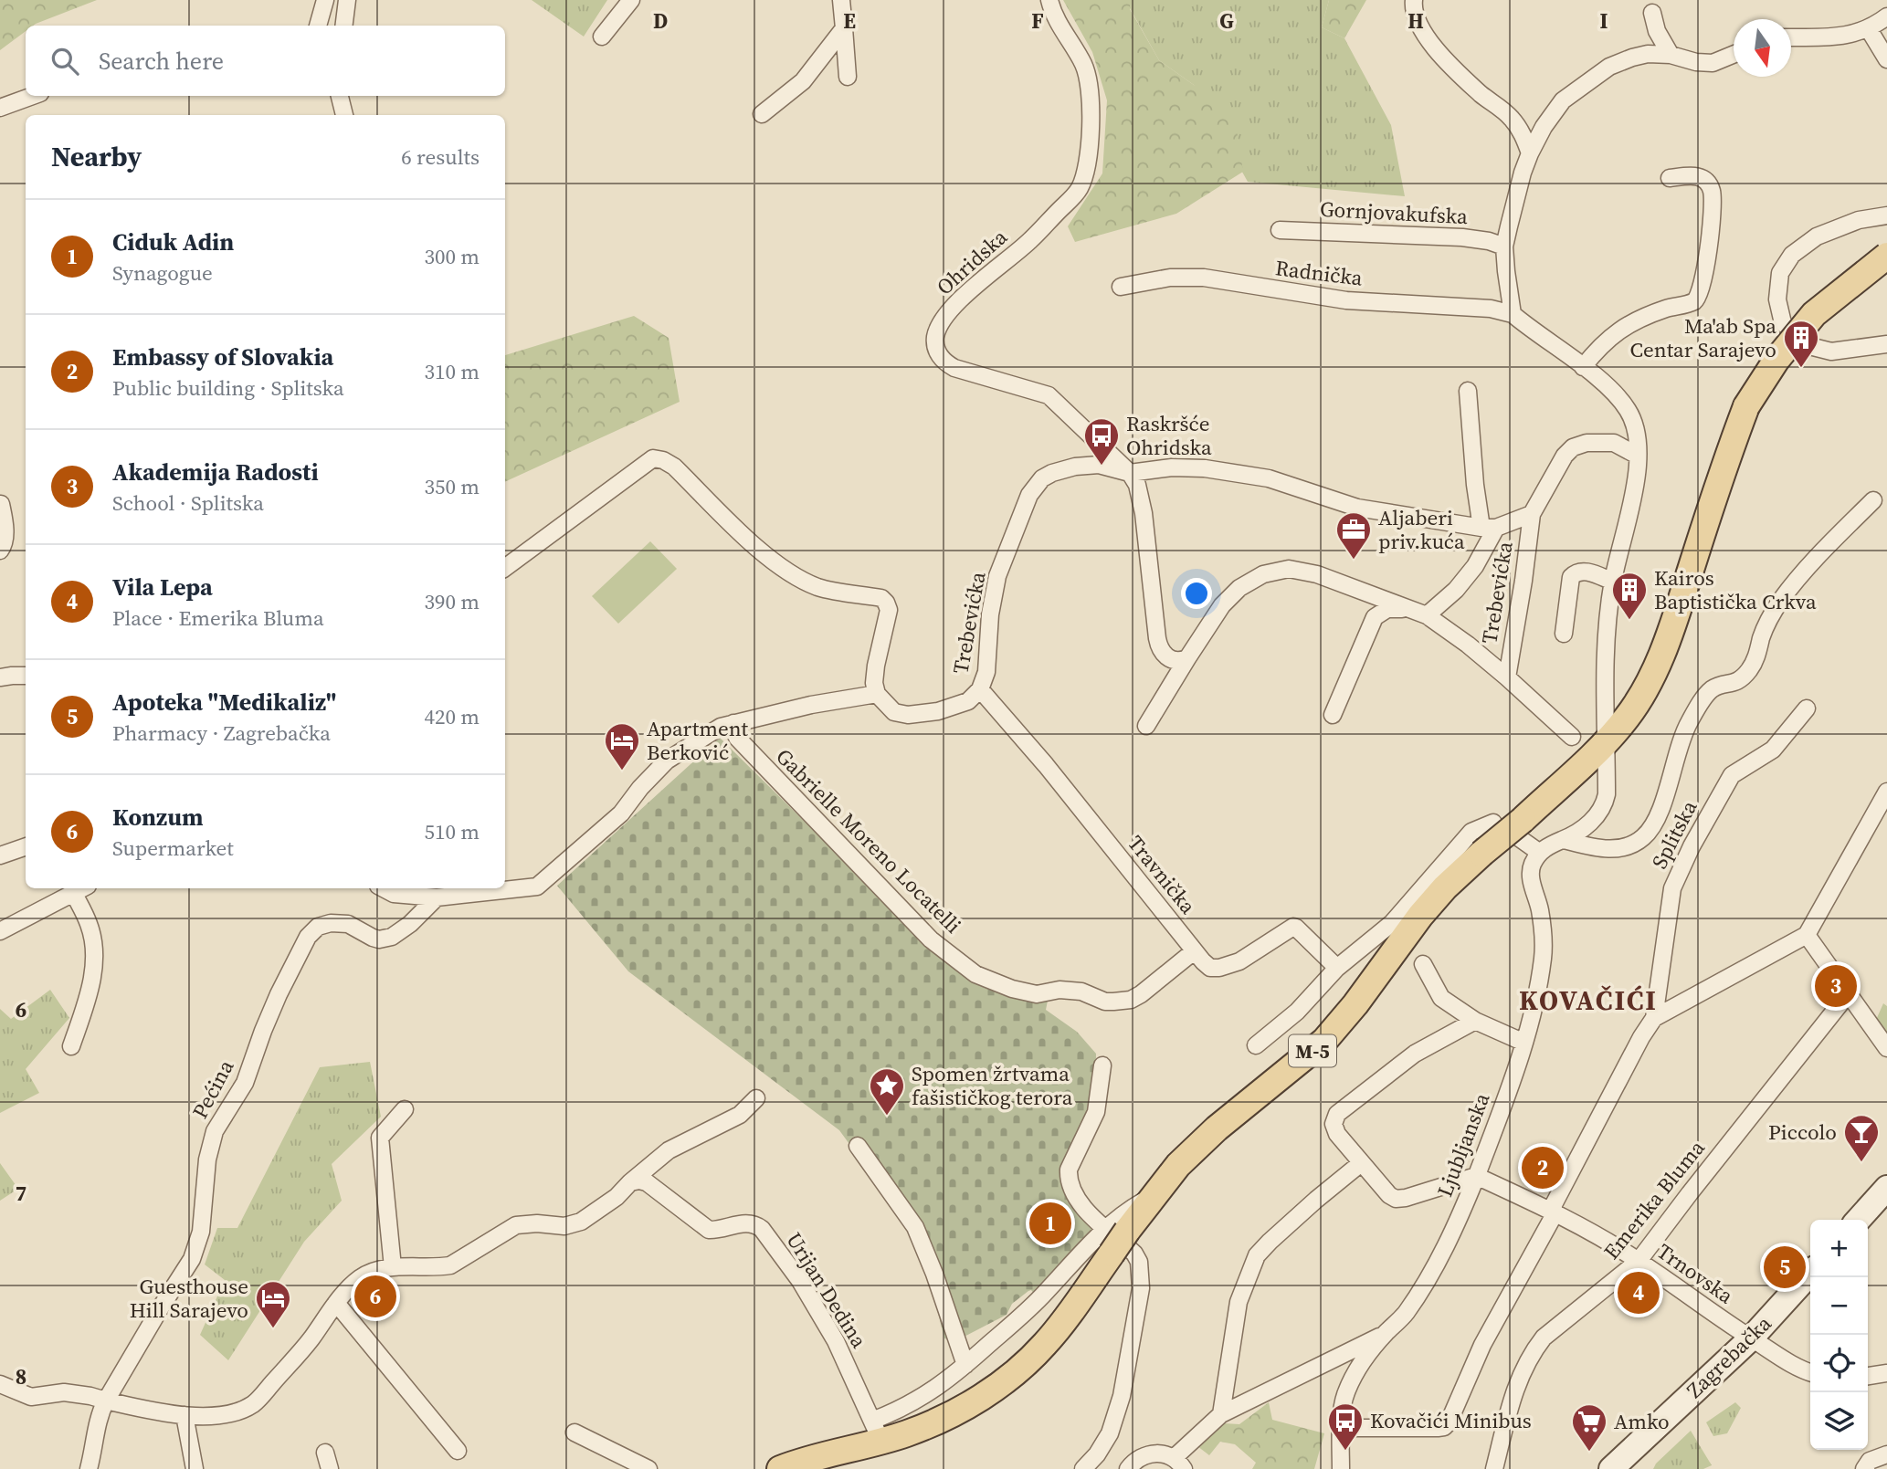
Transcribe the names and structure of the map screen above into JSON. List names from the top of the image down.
{
  "streets": {
    "main road": ["M-5", "Zagrebačka"],
    "street": [
      "Gornjovakufska",
      "Ohridska",
      "Radnička",
      "Trebevićka",
      "Splitska",
      "Gabrielle Moreno Locatelli",
      "Travnička",
      "Pećina",
      "Ljubljanska",
      "Emerika Bluma",
      "Trnovska",
      "Urijan Dedina"
    ]
  },
  "crossings": [
    ["Ohridska", "Trebevićka"],
    ["Trebevićka", "Travnička"],
    ["Splitska", "Ljubljanska"],
    ["Splitska", "Trnovska"],
    ["Gabrielle Moreno Locatelli", "Travnička"],
    ["M-5", "Urijan Dedina"],
    ["Ljubljanska", "Trnovska"],
    ["Emerika Bluma", "Trnovska"],
    ["Trnovska", "Zagrebačka"]
  ],
  "districts": ["KOVAČIĆI"],
  "places": {
    "building": ["Ma'ab Spa Centar Sarajevo", "Kairos Baptistička Crkva"],
    "bus stop": ["Raskršće Ohridska", "Kovačići Minibus"],
    "office": ["Aljaberi priv.kuća"],
    "hotel": ["Apartment Berković", "Guesthouse Hill Sarajevo"],
    "place": ["Spomen žrtvama fašističkog terora"],
    "bar": ["Piccolo"],
    "supermarket": ["Amko"]
  },
  "north": "bottom",
  "page": {
    "search": "Search here",
    "heading": ["Nearby", "6 results"],
    "list": [
      {
        "mark": "1",
        "name": "Ciduk Adin",
        "note": "Synagogue",
        "value": "300 m"
      },
      {
        "mark": "2",
        "name": "Embassy of Slovakia",
        "note": "Public building · Splitska",
        "value": "310 m"
      },
      {
        "mark": "3",
        "name": "Akademija Radosti",
        "note": "School · Splitska",
        "value": "350 m"
      },
      {
        "mark": "4",
        "name": "Vila Lepa",
        "note": "Place · Emerika Bluma",
        "value": "390 m"
      },
      {
        "mark": "5",
        "name": "Apoteka \"Medikaliz\"",
        "note": "Pharmacy · Zagrebačka",
        "value": "420 m"
      },
      {
        "mark": "6",
        "name": "Konzum",
        "note": "Supermarket",
        "value": "510 m"
      }
    ],
    "pins": [
      "3",
      "2",
      "1",
      "5",
      "4",
      "6"
    ],
    "map_buttons": ["+", "−"]
  },
  "grid": {
    "columns": [
      "D",
      "E",
      "F",
      "G",
      "H",
      "I"
    ],
    "rows": ["6", "7", "8"]
  }
}
